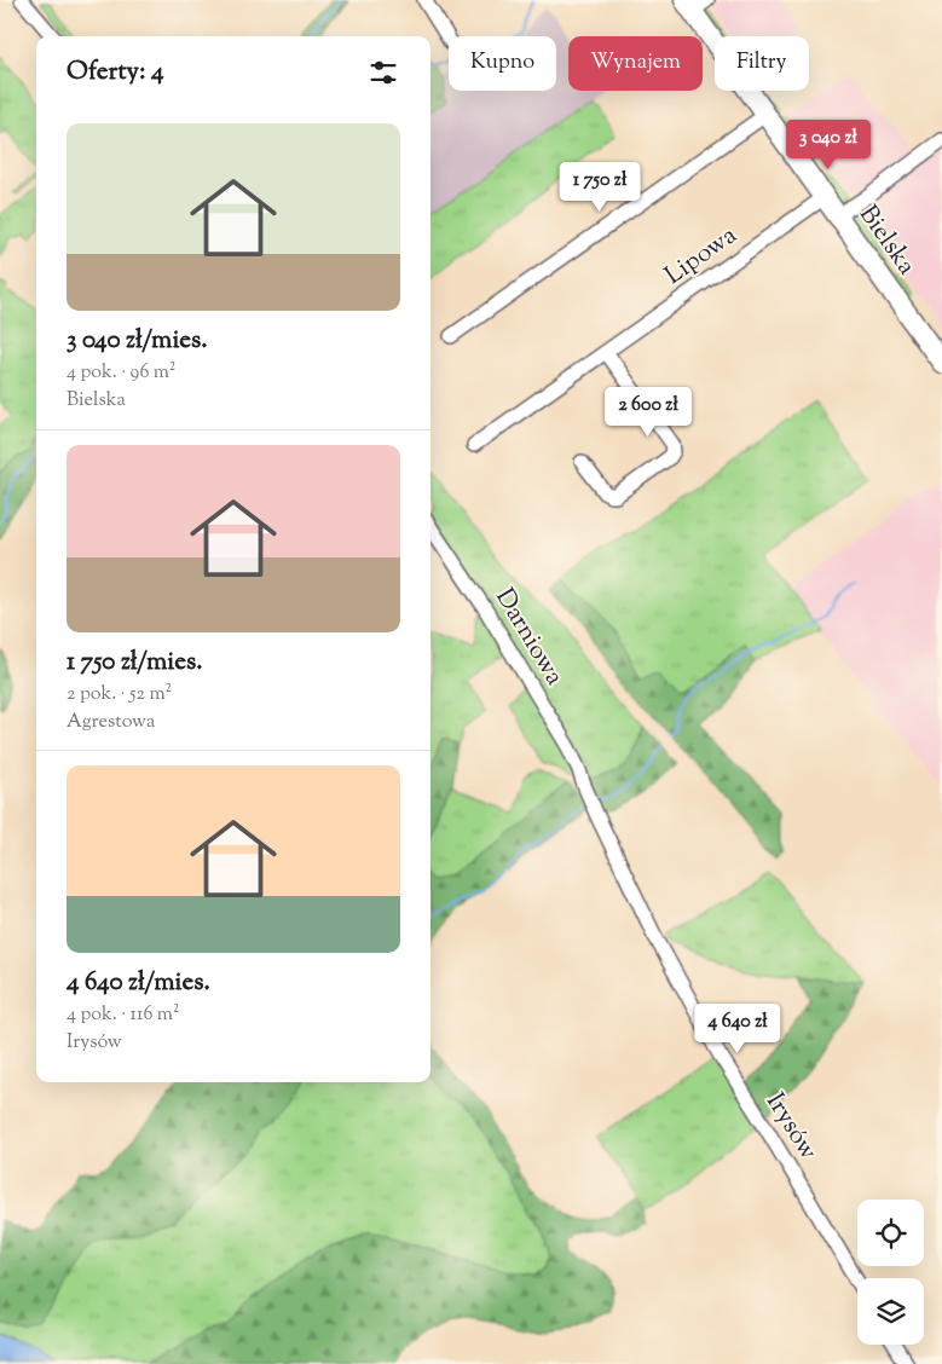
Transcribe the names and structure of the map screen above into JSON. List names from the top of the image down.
{
  "streets": {
    "main road": ["Bielska"],
    "street": ["Lipowa", "Darniowa", "Irysów"]
  },
  "crossings": [
    ["Bielska", "Lipowa"],
    ["Darniowa", "Irysów"]
  ],
  "page": {
    "chip": ["Kupno", "Wynajem", "Filtry"],
    "heading": "Oferty: 4",
    "list": [
      {
        "name": "3 040 zł/mies.",
        "note": "4 pok. · 96 m² · Bielska"
      },
      {
        "name": "1 750 zł/mies.",
        "note": "2 pok. · 52 m² · Agrestowa"
      },
      {
        "name": "4 640 zł/mies.",
        "note": "4 pok. · 116 m² · Irysów"
      }
    ],
    "price": [
      "3 040 zł",
      "1 750 zł",
      "2 600 zł",
      "4 640 zł"
    ]
  }
}
